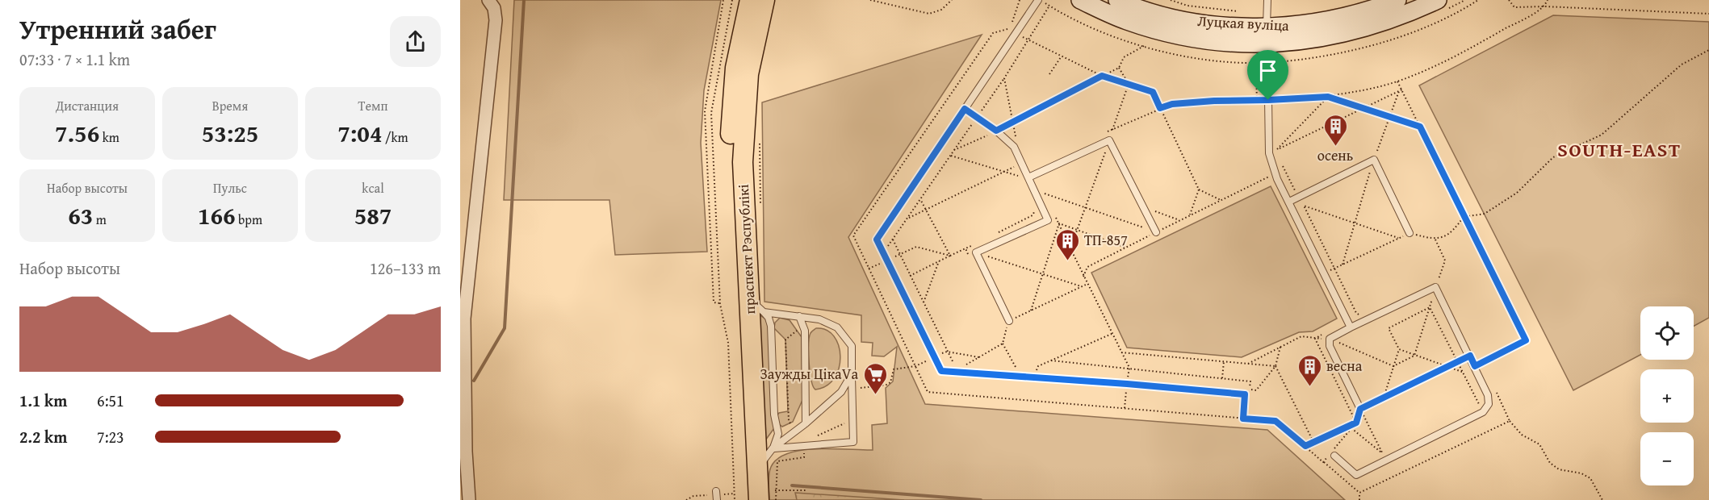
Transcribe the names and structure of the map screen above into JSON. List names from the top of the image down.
{
  "streets": {
    "main road": ["праспект Рэспублікі"],
    "street": ["Луцкая вуліца"]
  },
  "districts": ["SOUTH-EAST"],
  "places": {
    "building": ["осень", "ТП-857", "весна"],
    "supermarket": ["Заужды ЦікаVа"]
  },
  "page": {
    "heading": ["Утренний забег", "07:33 · 7 × 1.1 km"],
    "stats": [
      ["Дистанция", "7.56 km"],
      ["Время", "53:25"],
      ["Темп", "7:04 /km"],
      ["Набор высоты", "63 m"],
      ["Пульс", "166 bpm"],
      ["kcal", "587"]
    ],
    "chart": ["Набор высоты", "126–133 m"],
    "map_buttons": ["+", "−"],
    "list": [
      {
        "name": "1.1 km",
        "note": "6:51"
      },
      {
        "name": "2.2 km",
        "note": "7:23"
      }
    ]
  }
}
